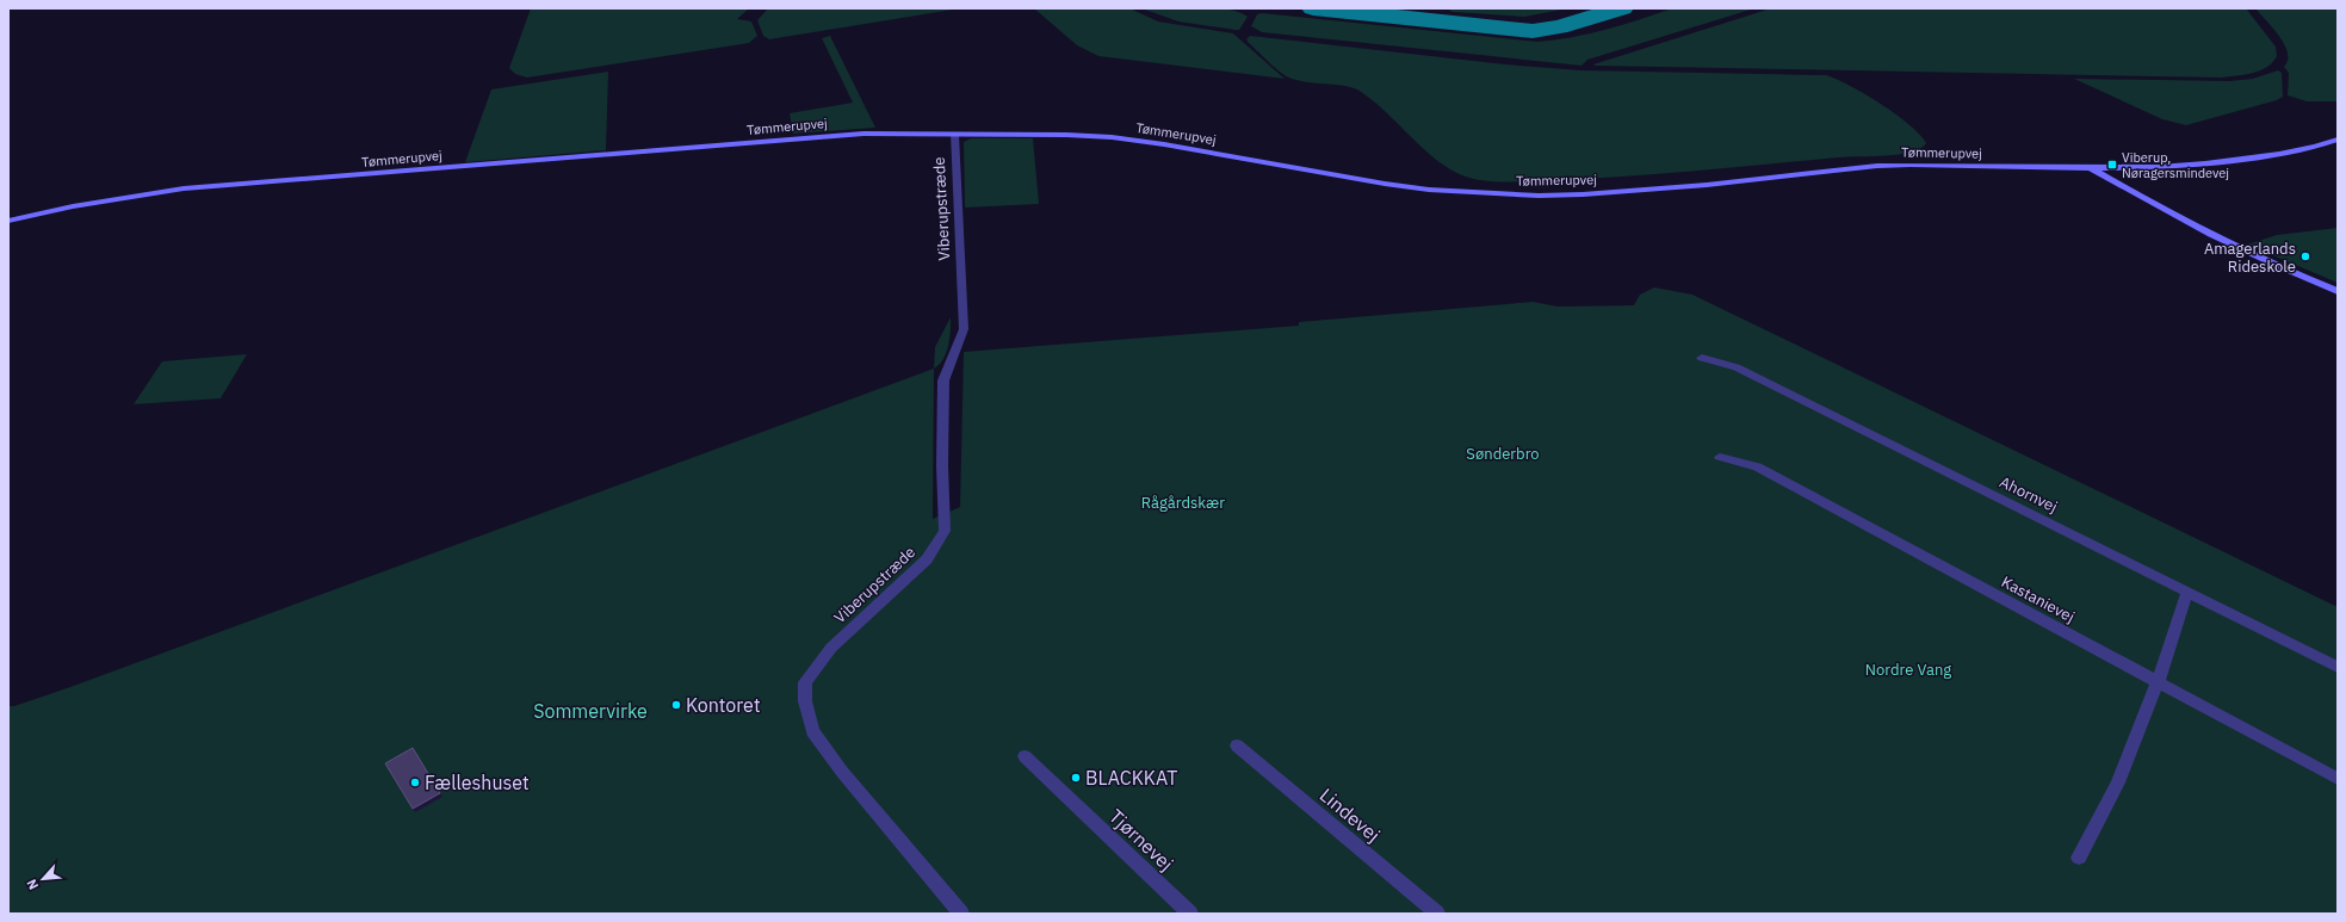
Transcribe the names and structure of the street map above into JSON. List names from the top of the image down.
{
  "streets": {
    "street": [
      "Tømmerupvej",
      "Viberupstræde",
      "Ahornvej",
      "Kastanievej",
      "Lindevej",
      "Tjørnevej"
    ]
  },
  "crossings": [
    ["Tømmerupvej", "Viberupstræde"]
  ],
  "parks": [
    "Sønderbro",
    "Rågårdskær",
    "Nordre Vang",
    "Sommervirke"
  ],
  "places": {
    "transit": ["Viberup, Nøragersmindevej"],
    "other": [
      "Amagerlands Rideskole",
      "Kontoret",
      "BLACKKAT",
      "Fælleshuset"
    ]
  },
  "north": "bottom left"
}
